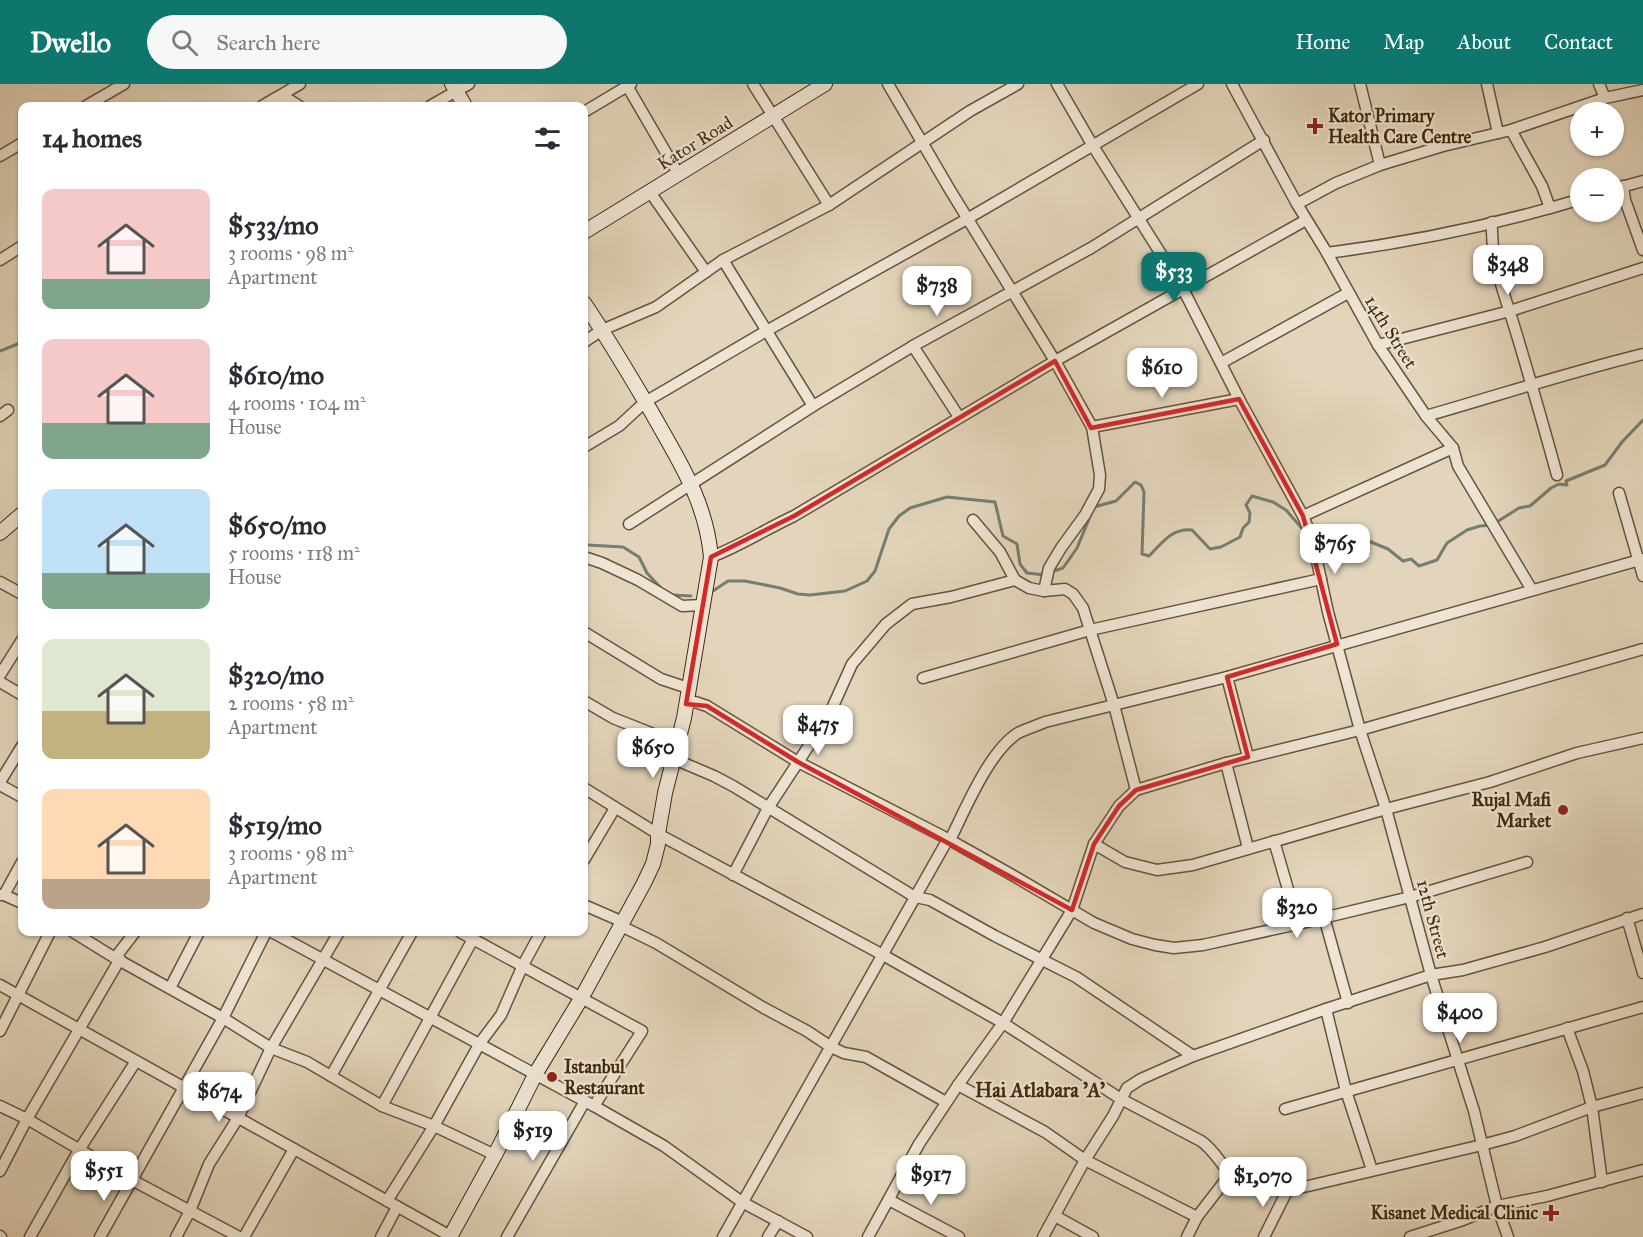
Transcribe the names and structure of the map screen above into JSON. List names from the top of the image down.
{
  "streets": {
    "street": ["Kator Road", "14th Street", "12th Street"]
  },
  "districts": ["Hai Atlabara 'A'"],
  "places": {
    "health": ["Kator Primary Health Care Centre", "Kisanet Medical Clinic"],
    "other": ["Rujal Mafi Market", "Istanbul Restaurant"]
  },
  "page": {
    "header": "Dwello",
    "search": "Search here",
    "nav": [
      "Home",
      "Map",
      "About",
      "Contact"
    ],
    "map_buttons": ["+", "−"],
    "heading": "14 homes",
    "list": [
      {
        "name": "$533/mo",
        "note": "3 rooms · 98 m² · Apartment"
      },
      {
        "name": "$610/mo",
        "note": "4 rooms · 104 m² · House"
      },
      {
        "name": "$650/mo",
        "note": "5 rooms · 118 m² · House"
      },
      {
        "name": "$320/mo",
        "note": "2 rooms · 58 m² · Apartment"
      },
      {
        "name": "$519/mo",
        "note": "3 rooms · 98 m² · Apartment"
      }
    ],
    "price": [
      "$348",
      "$533",
      "$738",
      "$610",
      "$765",
      "$475",
      "$650",
      "$320",
      "$400",
      "$674",
      "$519",
      "$551",
      "$917",
      "$1,070"
    ]
  }
}
